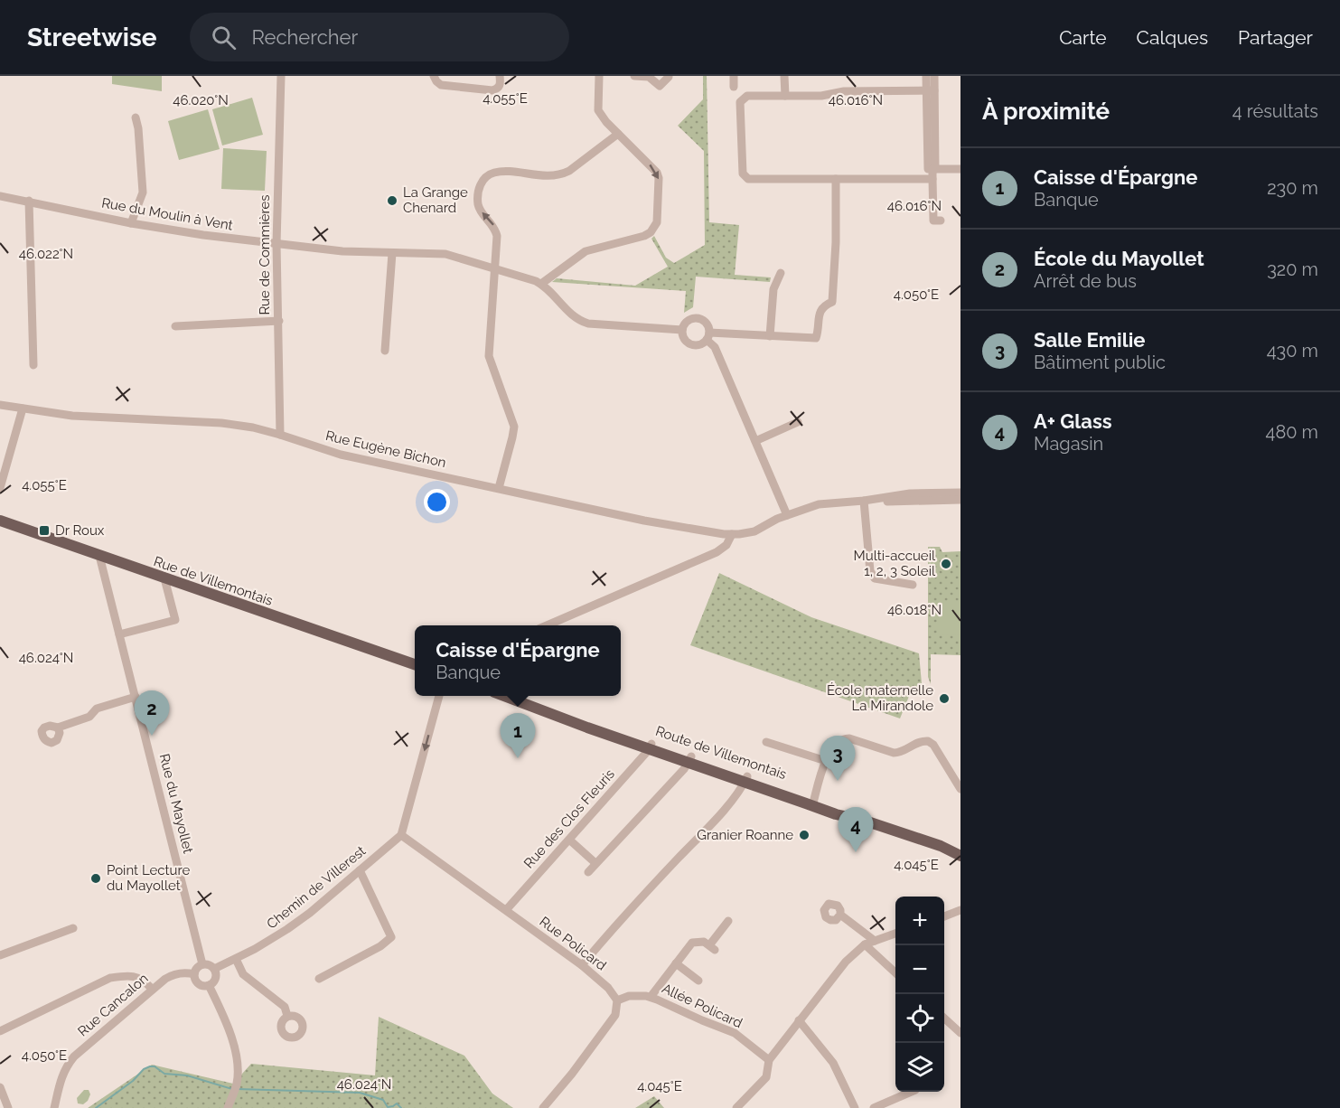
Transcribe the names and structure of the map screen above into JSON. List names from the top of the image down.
{
  "streets": {
    "main road": ["Rue de Villemontais", "Route de Villemontais"],
    "street": [
      "Rue du Moulin à Vent",
      "Rue de Commières",
      "Rue Eugène Bichon",
      "Rue du Mayollet",
      "Rue des Clos Fleuris",
      "Chemin de Villerest",
      "Rue Policard",
      "Rue Cancalon",
      "Allée Policard"
    ]
  },
  "crossings": [
    ["Rue du Moulin à Vent", "Rue de Commières"],
    ["Rue de Commières", "Rue Eugène Bichon"],
    ["Rue de Villemontais", "Rue du Mayollet"],
    ["Route de Villemontais", "Rue des Clos Fleuris"],
    ["Rue du Mayollet", "Chemin de Villerest"],
    ["Rue du Mayollet", "Rue Cancalon"],
    ["Rue des Clos Fleuris", "Rue Policard"],
    ["Chemin de Villerest", "Rue Policard"],
    ["Chemin de Villerest", "Rue Cancalon"],
    ["Rue Policard", "Allée Policard"]
  ],
  "places": {
    "other": [
      "La Grange Chenard",
      "Multi-accueil 1, 2, 3 Soleil",
      "École maternelle La Mirandole",
      "Granier Roanne",
      "Point Lecture du Mayollet"
    ],
    "transit": ["Dr Roux"]
  },
  "page": {
    "header": "Streetwise",
    "search": "Rechercher",
    "nav": ["Carte", "Calques", "Partager"],
    "heading": ["À proximité", "4 résultats"],
    "list": [
      {
        "mark": "1",
        "name": "Caisse d'Épargne",
        "note": "Banque",
        "value": "230 m"
      },
      {
        "mark": "2",
        "name": "École du Mayollet",
        "note": "Arrêt de bus",
        "value": "320 m"
      },
      {
        "mark": "3",
        "name": "Salle Emilie",
        "note": "Bâtiment public",
        "value": "430 m"
      },
      {
        "mark": "4",
        "name": "A+ Glass",
        "note": "Magasin",
        "value": "480 m"
      }
    ],
    "popup": ["Caisse d'Épargne", "Banque"],
    "pins": [
      "2",
      "1",
      "3",
      "4"
    ],
    "map_buttons": ["+", "−"]
  },
  "coordinates": [
    "4.055°E",
    "46.016°N",
    "46.020°N",
    "46.022°N",
    "4.050°E",
    "46.018°N",
    "46.024°N",
    "4.045°E"
  ]
}
